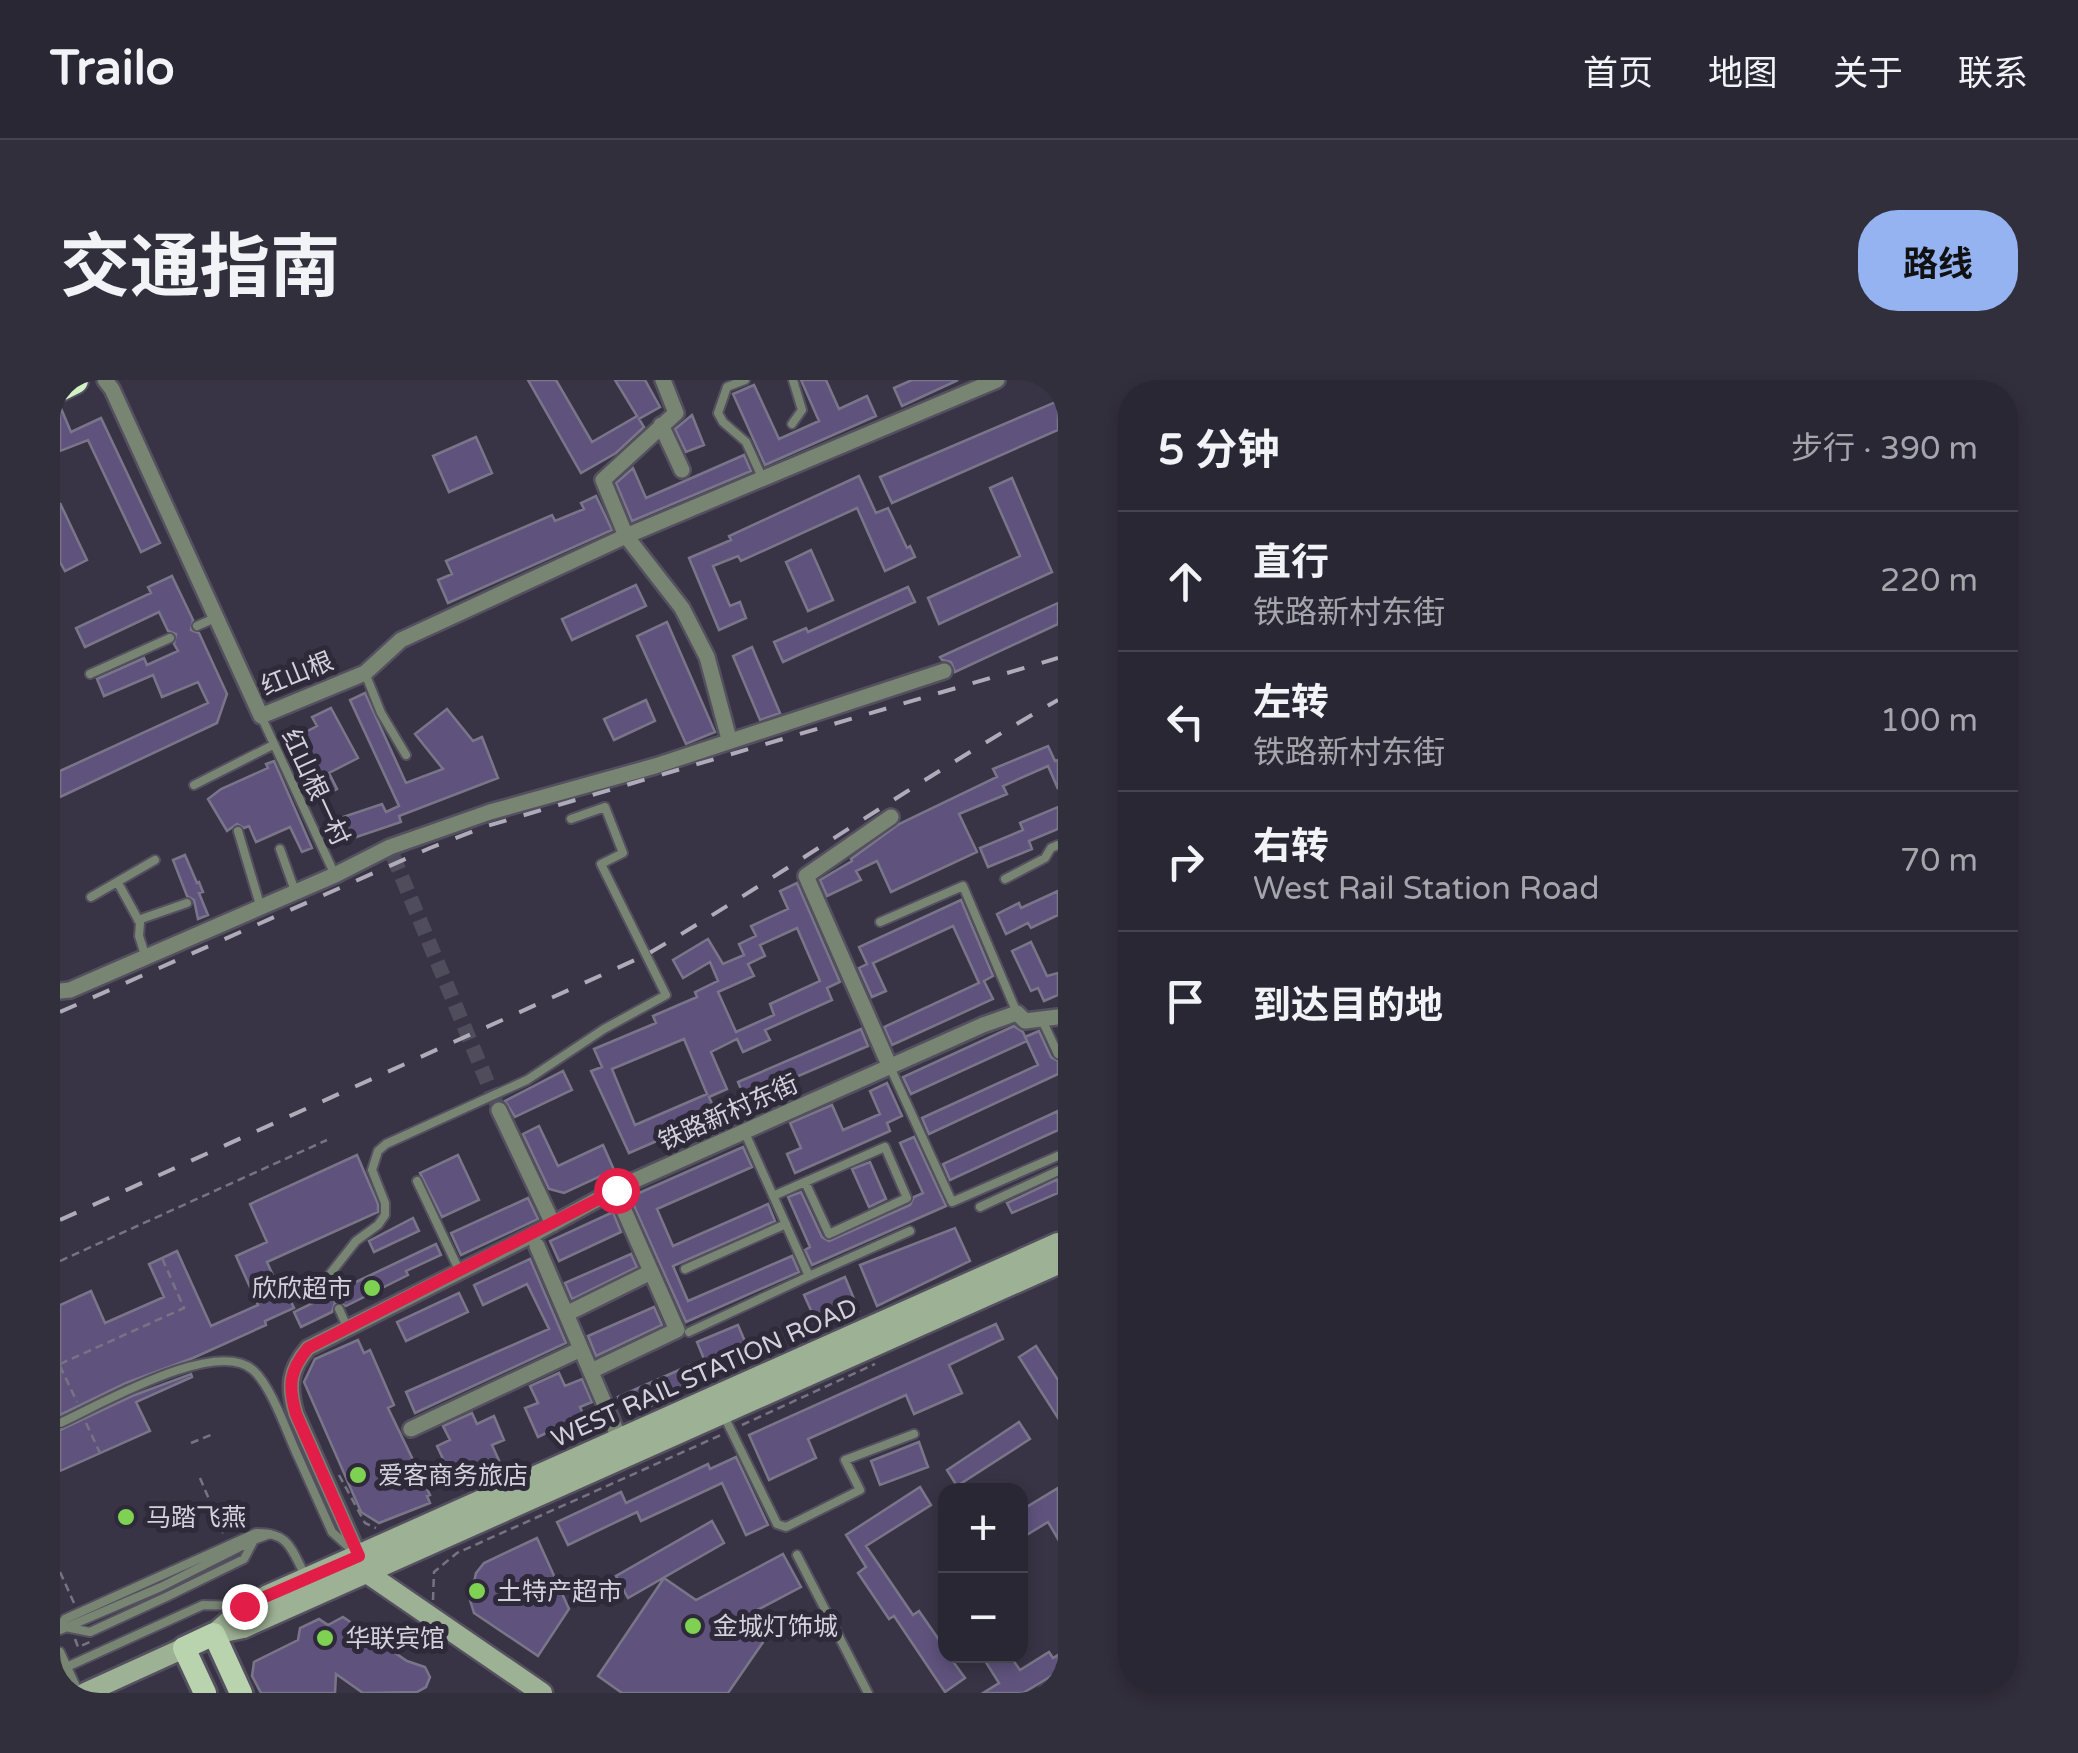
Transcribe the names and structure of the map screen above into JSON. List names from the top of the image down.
{
  "streets": {
    "main road": ["WEST RAIL STATION ROAD"],
    "street": ["红山根", "铁路新村东街"],
    "lane": ["红山根一村"]
  },
  "crossings": [
    ["红山根", "红山根一村"],
    ["铁路新村东街", "WEST RAIL STATION ROAD"]
  ],
  "places": [
    "欣欣超市",
    "爱客商务旅店",
    "马踏飞燕",
    "土特产超市",
    "金城灯饰城",
    "华联宾馆"
  ],
  "page": {
    "header": "Trailo",
    "nav": [
      "首页",
      "地图",
      "关于",
      "联系"
    ],
    "title": "交通指南",
    "buttons": "路线",
    "heading": ["5 分钟", "步行 · 390 m"],
    "list": [
      ["直行", "铁路新村东街", "220 m"],
      ["左转", "铁路新村东街", "100 m"],
      ["右转", "West Rail Station Road", "70 m"],
      "到达目的地"
    ],
    "map_buttons": ["+", "−"]
  }
}
